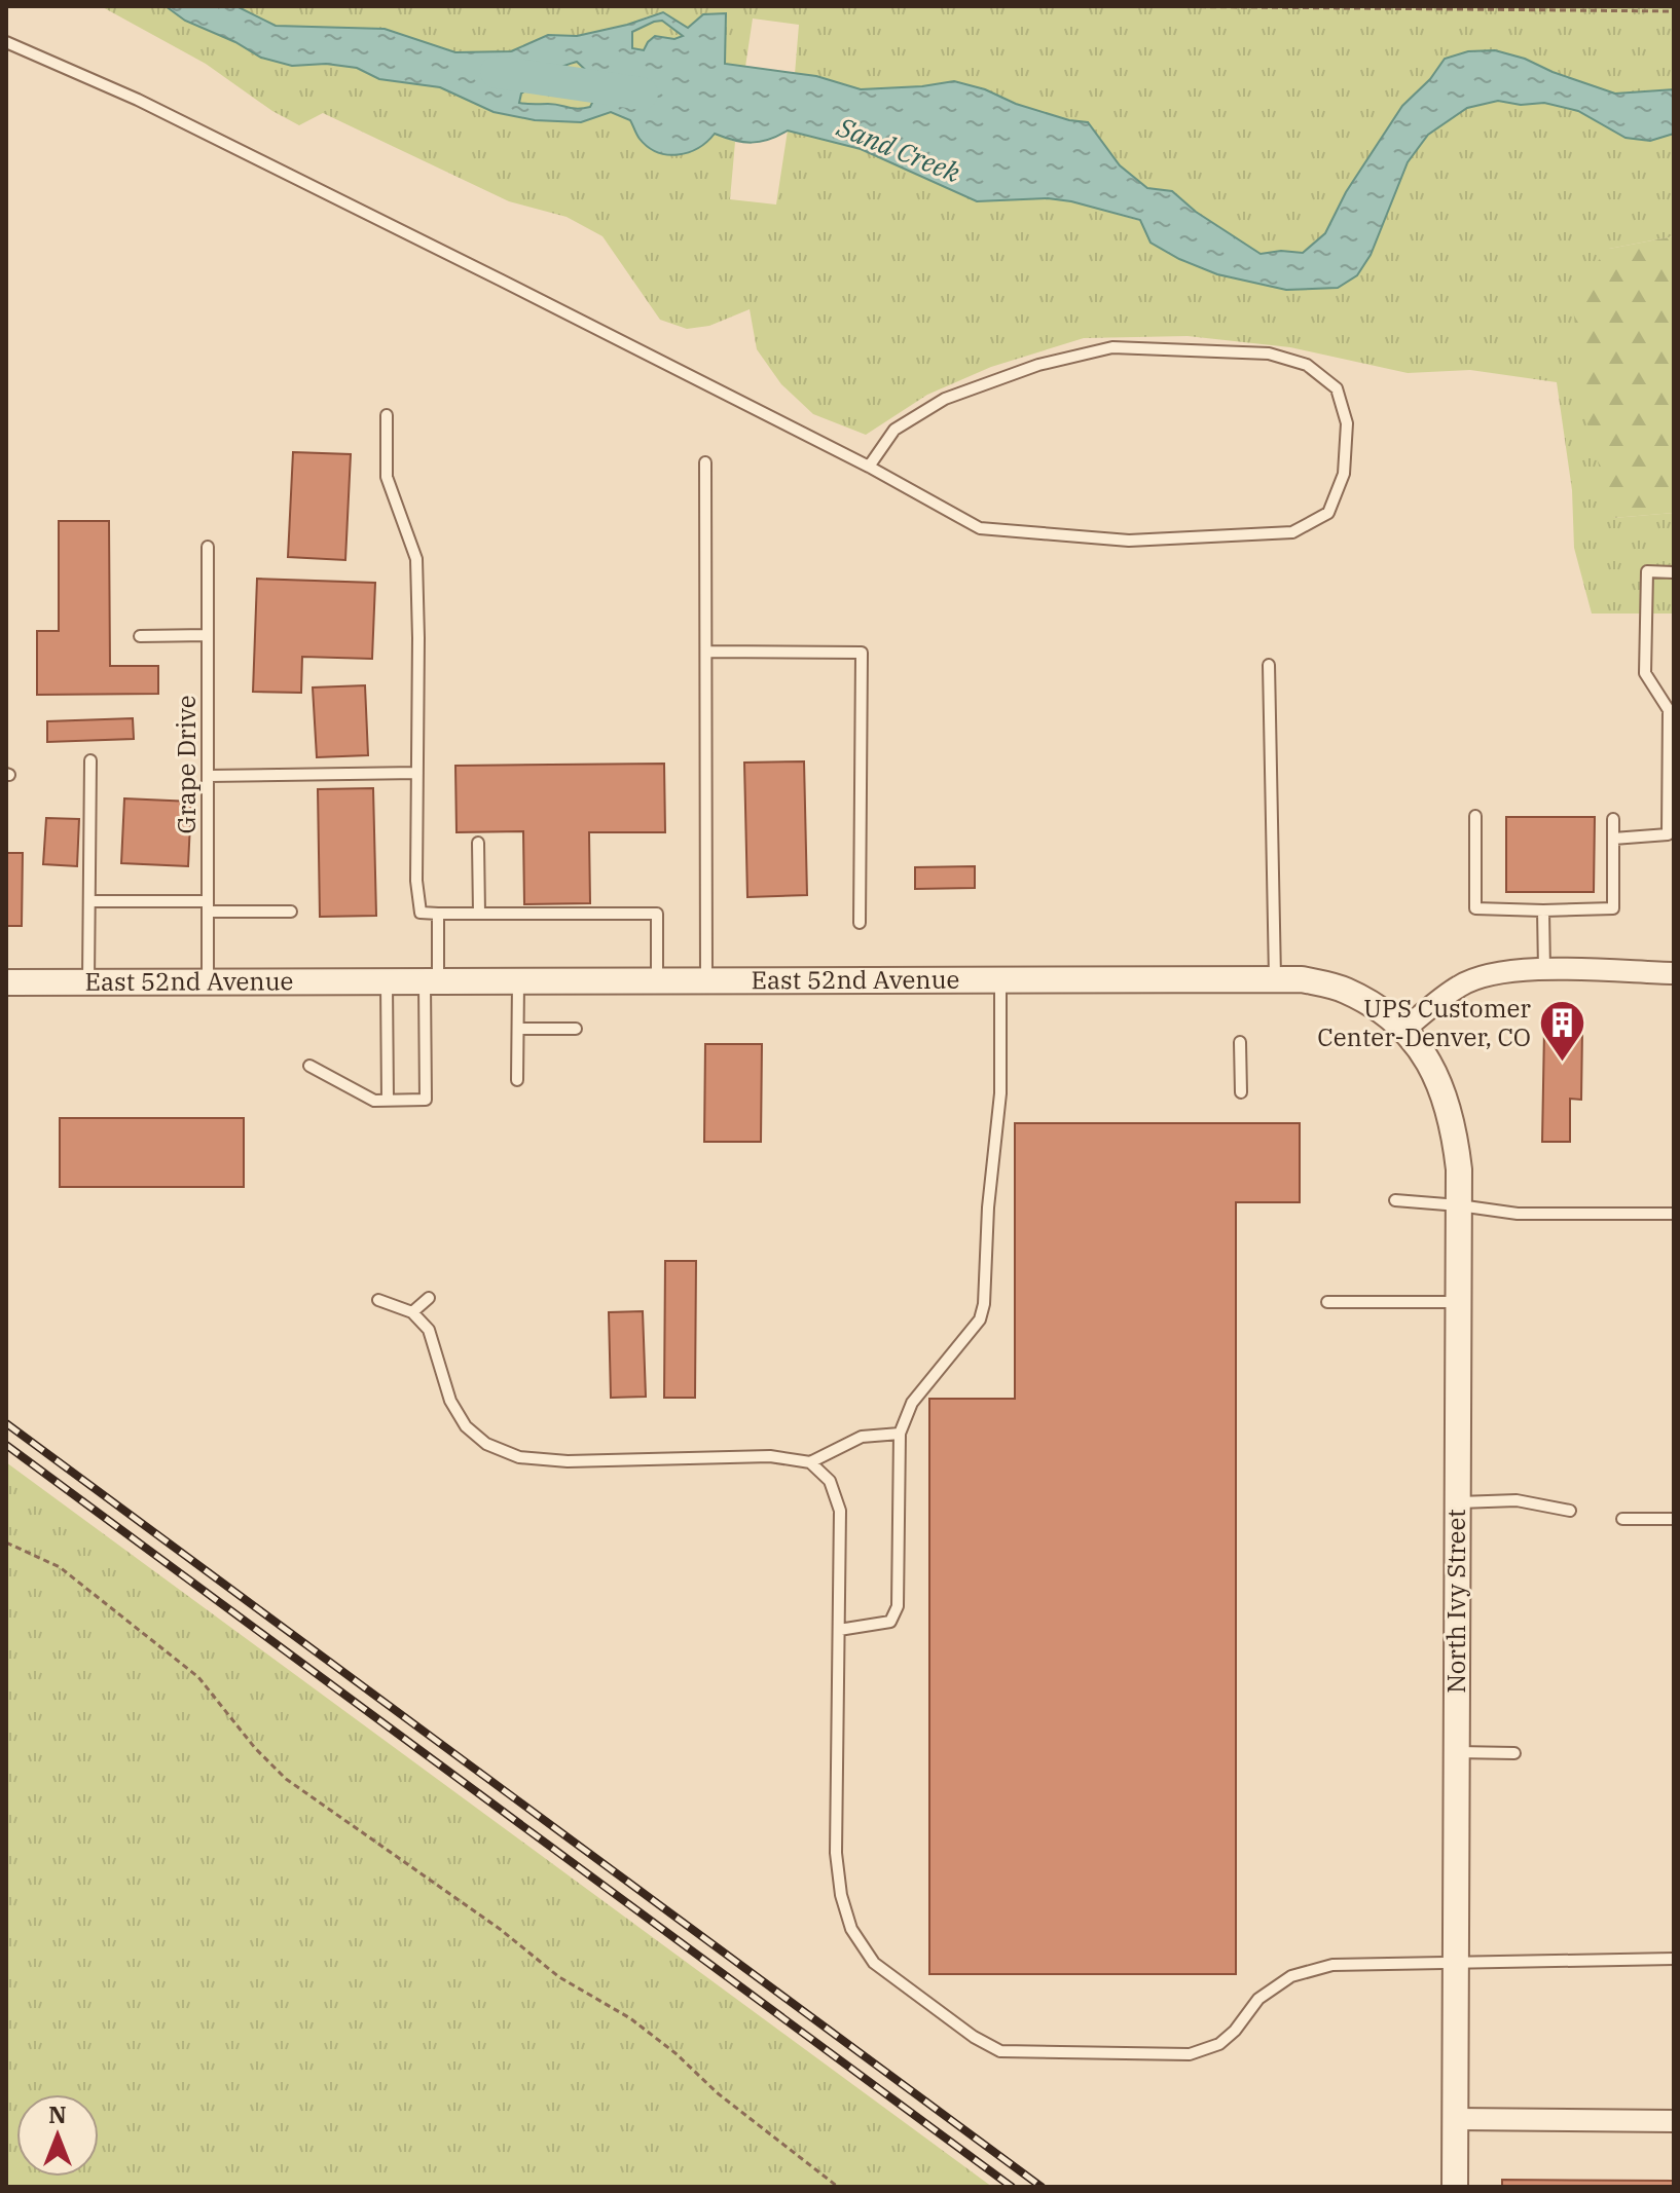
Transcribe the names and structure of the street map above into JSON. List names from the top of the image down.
{
  "streets": {
    "street": ["East 52nd Avenue", "North Ivy Street"],
    "lane": ["Grape Drive"]
  },
  "crossings": [
    ["Grape Drive", "East 52nd Avenue"],
    ["East 52nd Avenue", "North Ivy Street"]
  ],
  "water": ["Sand Creek"],
  "places": {
    "building": ["UPS Customer Center-Denver, CO"]
  },
  "north": "top"
}
